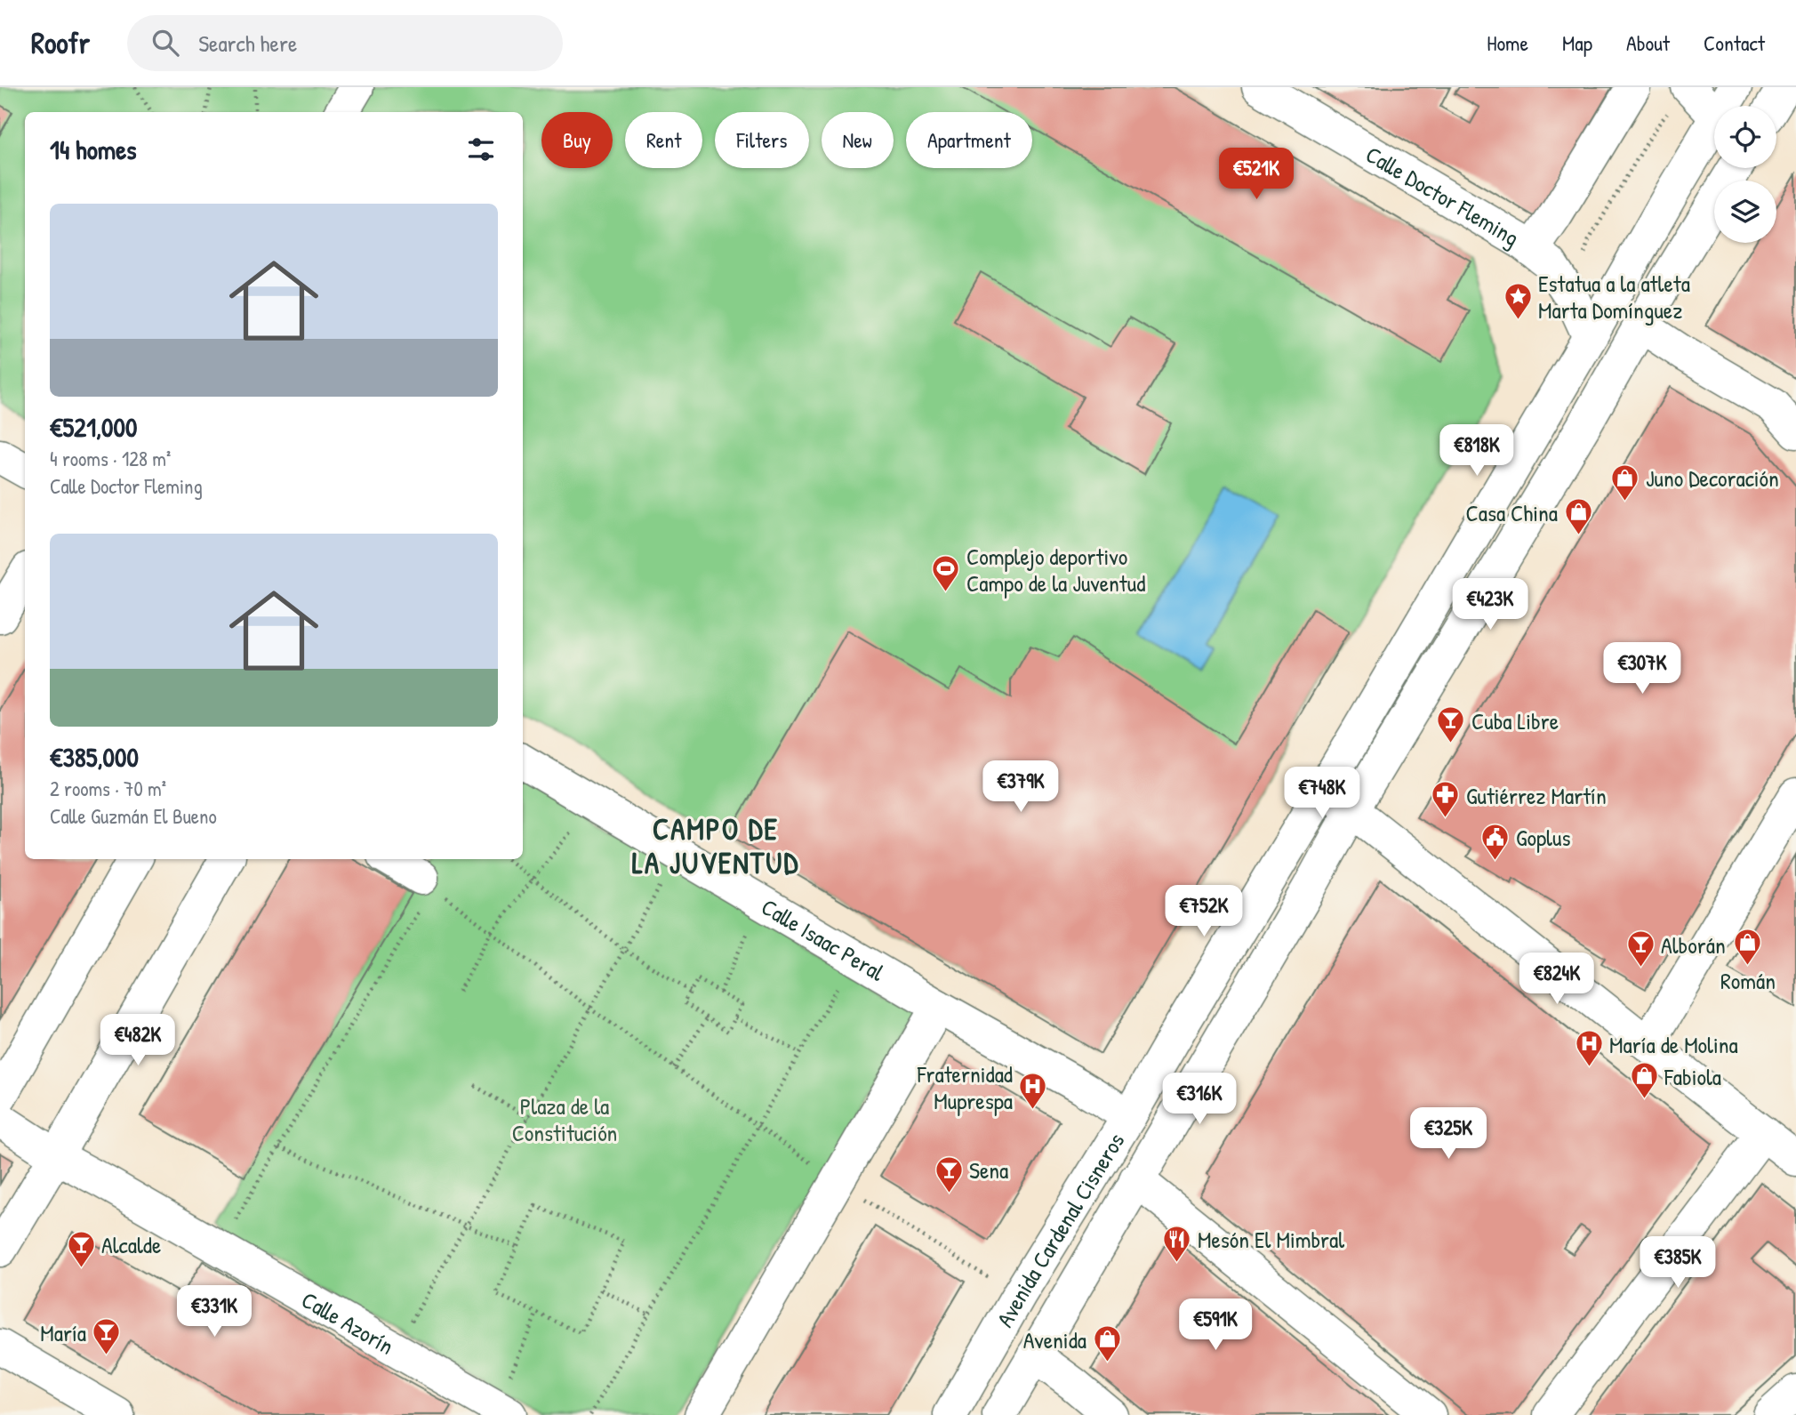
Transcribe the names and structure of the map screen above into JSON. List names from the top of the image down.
{
  "streets": {
    "street": [
      "Calle Doctor Fleming",
      "Calle Isaac Peral",
      "Avenida Cardenal Cisneros",
      "Calle Azorín"
    ]
  },
  "crossings": [
    ["Calle Doctor Fleming", "Avenida Cardenal Cisneros"],
    ["Calle Isaac Peral", "Avenida Cardenal Cisneros"]
  ],
  "districts": ["CAMPO DE LA JUVENTUD"],
  "parks": ["Plaza de la Constitución"],
  "places": {
    "place": ["Estatua a la atleta Marta Domínguez"],
    "shop": [
      "Juno Decoración",
      "Casa China",
      "Román",
      "Fabiola",
      "Avenida"
    ],
    "sports": ["Complejo deportivo Campo de la Juventud"],
    "bar": [
      "Cuba Libre",
      "Alborán",
      "Sena",
      "Alcalde",
      "María"
    ],
    "pharmacy": ["Gutiérrez Martín"],
    "public building": ["Goplus"],
    "hospital": ["María de Molina", "Fraternidad Muprespa"],
    "restaurant": ["Mesón El Mimbral"]
  },
  "page": {
    "header": "Roofr",
    "search": "Search here",
    "nav": [
      "Home",
      "Map",
      "About",
      "Contact"
    ],
    "chip": [
      "Buy",
      "Rent",
      "Filters",
      "New",
      "Apartment"
    ],
    "heading": "14 homes",
    "price": [
      "€521K",
      "€818K",
      "€423K",
      "€307K",
      "€379K",
      "€748K",
      "€752K",
      "€824K",
      "€482K",
      "€316K",
      "€325K",
      "€385K",
      "€331K",
      "€591K"
    ],
    "list": [
      {
        "name": "€521,000",
        "note": "4 rooms · 128 m² · Calle Doctor Fleming"
      },
      {
        "name": "€385,000",
        "note": "2 rooms · 70 m² · Calle Guzmán El Bueno"
      }
    ]
  }
}
